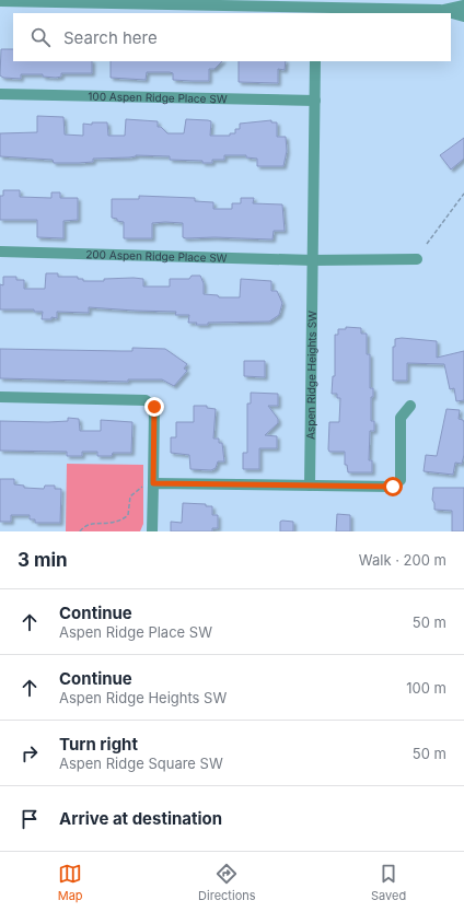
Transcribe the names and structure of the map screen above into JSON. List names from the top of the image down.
{
  "streets": {
    "street": ["100 Aspen Ridge Place SW", "200 Aspen Ridge Place SW", "Aspen Ridge Heights SW"]
  },
  "crossings": [
    ["100 Aspen Ridge Place SW", "Aspen Ridge Heights SW"],
    ["200 Aspen Ridge Place SW", "Aspen Ridge Heights SW"]
  ],
  "page": {
    "search": "Search here",
    "heading": ["3 min", "Walk · 200 m"],
    "list": [
      ["Continue", "Aspen Ridge Place SW", "50 m"],
      ["Continue", "Aspen Ridge Heights SW", "100 m"],
      ["Turn right", "Aspen Ridge Square SW", "50 m"],
      "Arrive at destination"
    ],
    "nav": ["Map", "Directions", "Saved"]
  }
}
